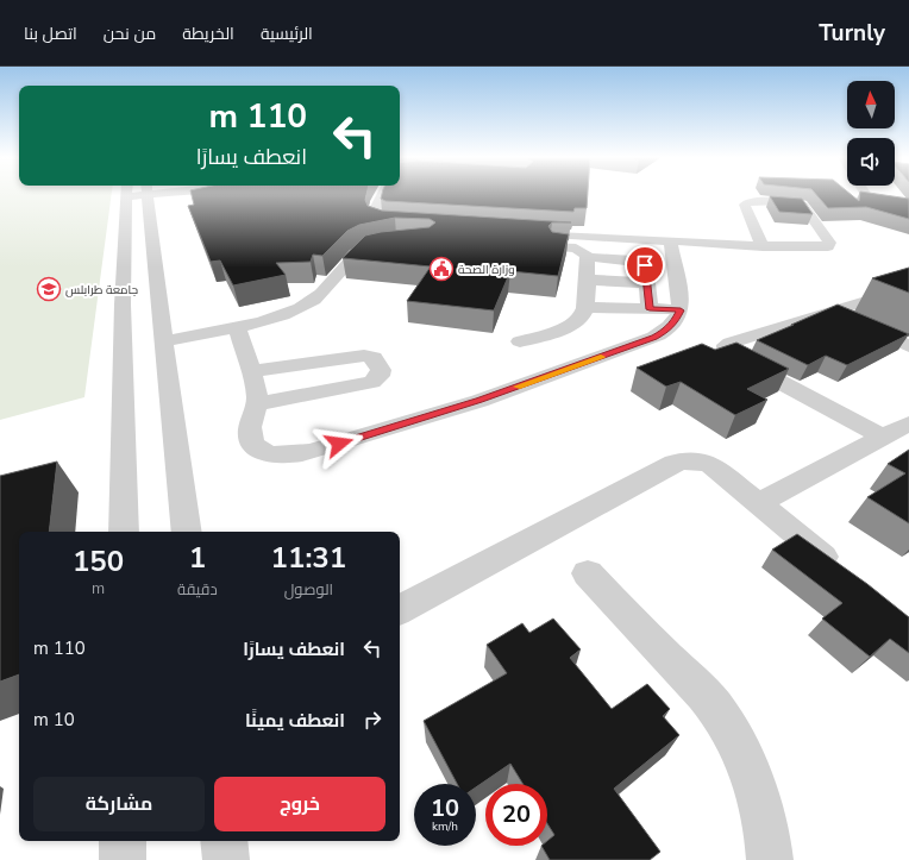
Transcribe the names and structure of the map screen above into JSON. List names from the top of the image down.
{
  "places": {
    "public building": ["وزارة الصحة"],
    "school or university": ["جامعة طرابلس"]
  },
  "north": "top",
  "page": {
    "header": "Turnly",
    "nav": [
      "الرئيسية",
      "الخريطة",
      "من نحن",
      "اتصل بنا"
    ],
    "turn": ["110 m", "انعطف يسارًا"],
    "eta": [
      "11:31",
      "الوصول",
      "1",
      "دقيقة",
      "150",
      "m"
    ],
    "list": [
      {
        "name": "انعطف يسارًا",
        "value": "110 m"
      },
      {
        "name": "انعطف يمينًا",
        "value": "10 m"
      }
    ],
    "buttons": ["خروج", "مشاركة"],
    "speed": "10 km/h",
    "limit": "20"
  }
}
